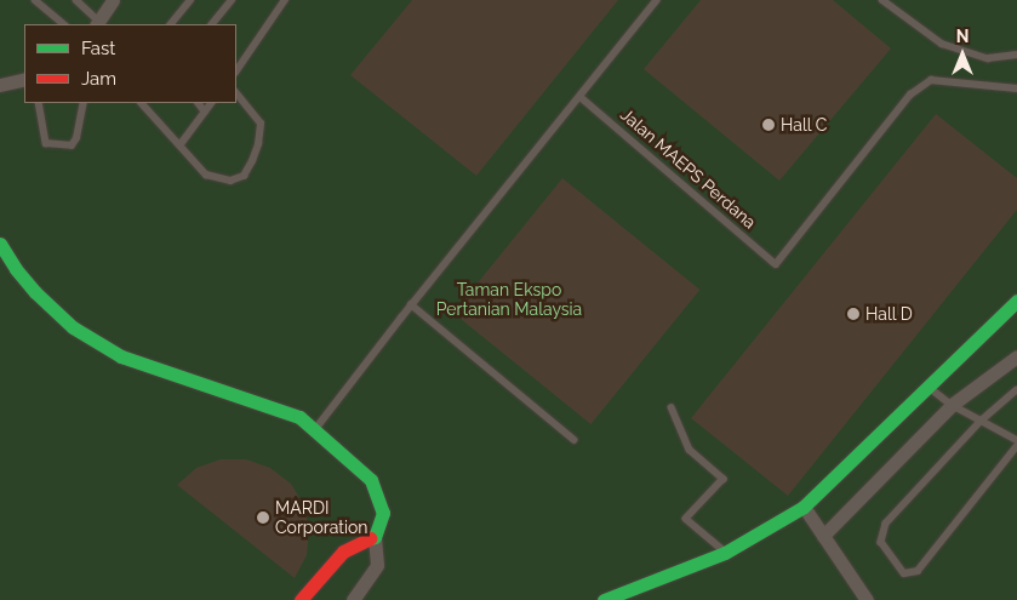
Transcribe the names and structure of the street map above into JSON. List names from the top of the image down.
{
  "streets": {
    "lane": ["Jalan MAEPS Perdana"]
  },
  "parks": ["Taman Ekspo Pertanian Malaysia"],
  "places": ["Hall C", "Hall D", "MARDI Corporation"],
  "legend": ["Fast", "Jam"],
  "north": "top"
}
